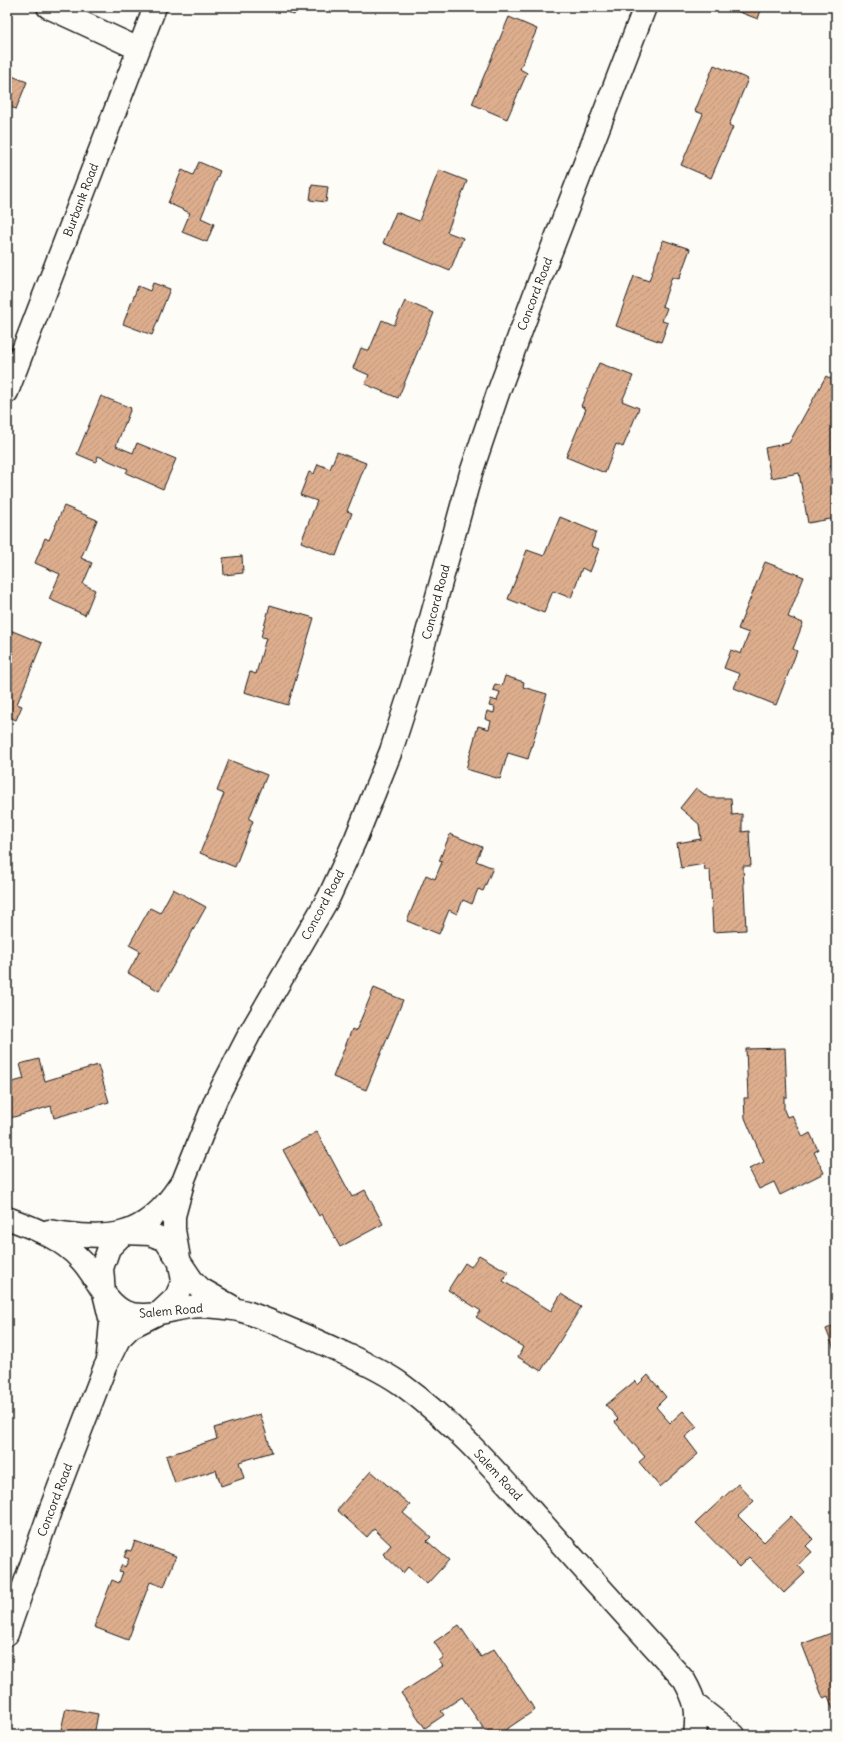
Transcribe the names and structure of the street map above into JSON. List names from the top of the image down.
{
  "streets": {
    "street": ["Burbank Road", "Concord Road", "Salem Road"]
  },
  "crossings": [
    ["Concord Road", "Salem Road"]
  ]
}
